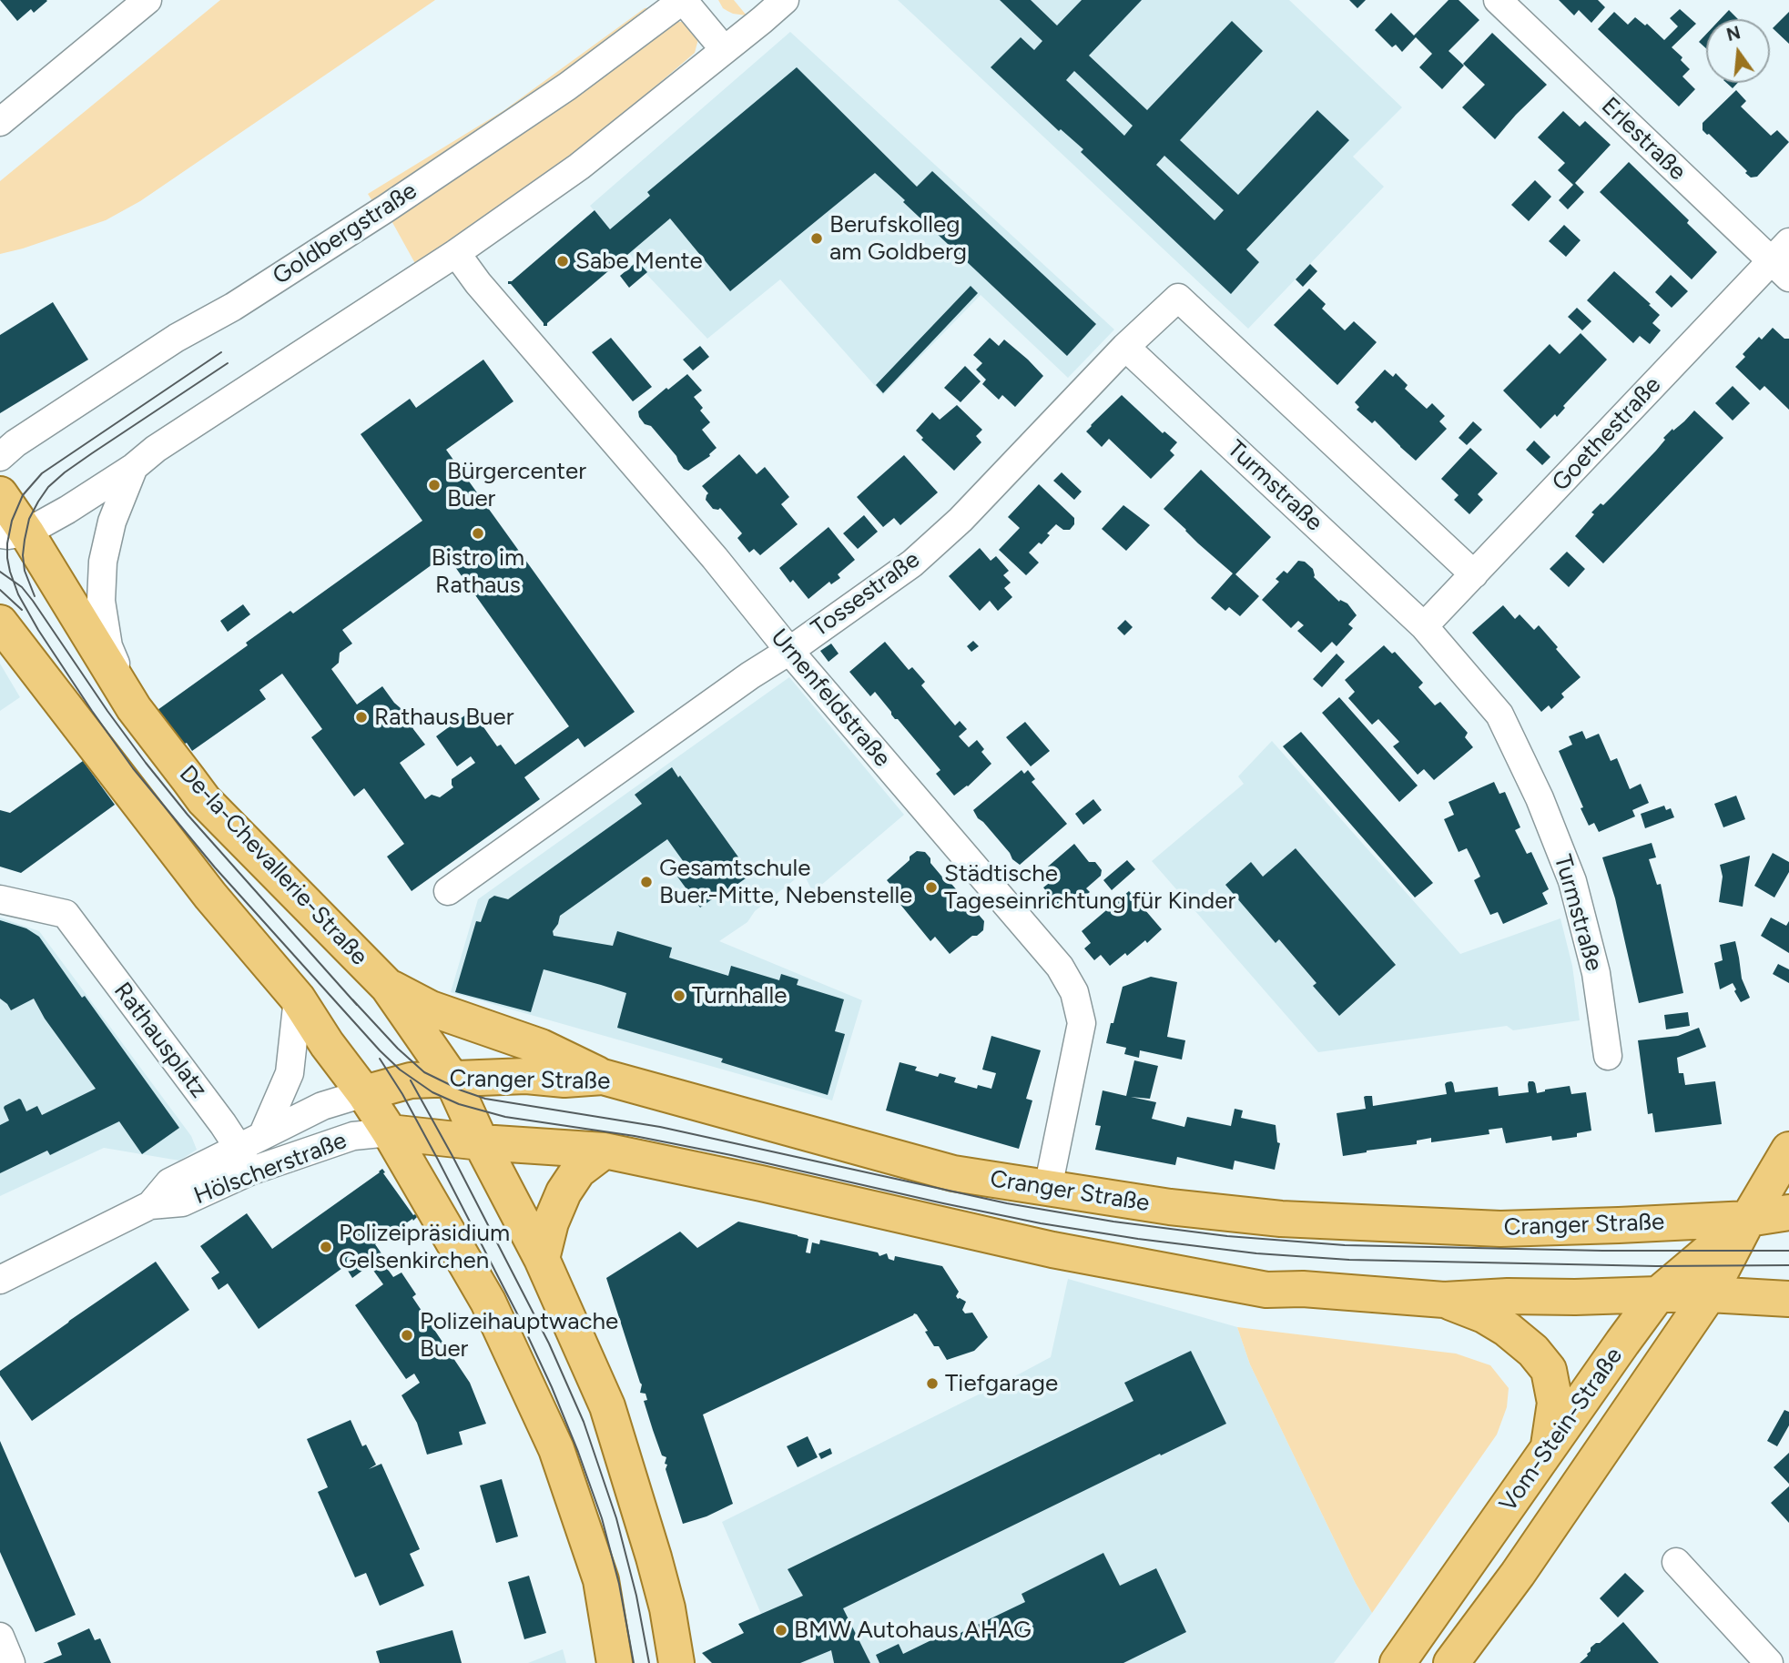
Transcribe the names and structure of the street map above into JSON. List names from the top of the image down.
{
  "streets": {
    "main road": ["De-la-Chevallerie-Straße", "Cranger Straße", "Vom-Stein-Straße"],
    "street": [
      "Erlestraße",
      "Goldbergstraße",
      "Goethestraße",
      "Turmstraße",
      "Tossestraße",
      "Urnenfeldstraße",
      "Rathausplatz",
      "Hölscherstraße"
    ]
  },
  "crossings": [
    ["Erlestraße", "Goethestraße"],
    ["Goethestraße", "Turmstraße"],
    ["Turmstraße", "Tossestraße"],
    ["Tossestraße", "Urnenfeldstraße"],
    ["Urnenfeldstraße", "Cranger Straße"],
    ["De-la-Chevallerie-Straße", "Cranger Straße"],
    ["Rathausplatz", "Hölscherstraße"],
    ["Cranger Straße", "Hölscherstraße"],
    ["Cranger Straße", "Vom-Stein-Straße"]
  ],
  "places": [
    "Berufskolleg am Goldberg",
    "Sabe Mente",
    "Bürgercenter Buer",
    "Bistro im Rathaus",
    "Rathaus Buer",
    "Gesamtschule Buer-Mitte, Nebenstelle",
    "Städtische Tageseinrichtung für Kinder",
    "Turnhalle",
    "Polizeipräsidium Gelsenkirchen",
    "Polizeihauptwache Buer",
    "Tiefgarage",
    "BMW Autohaus AHAG"
  ],
  "north": "top"
}
